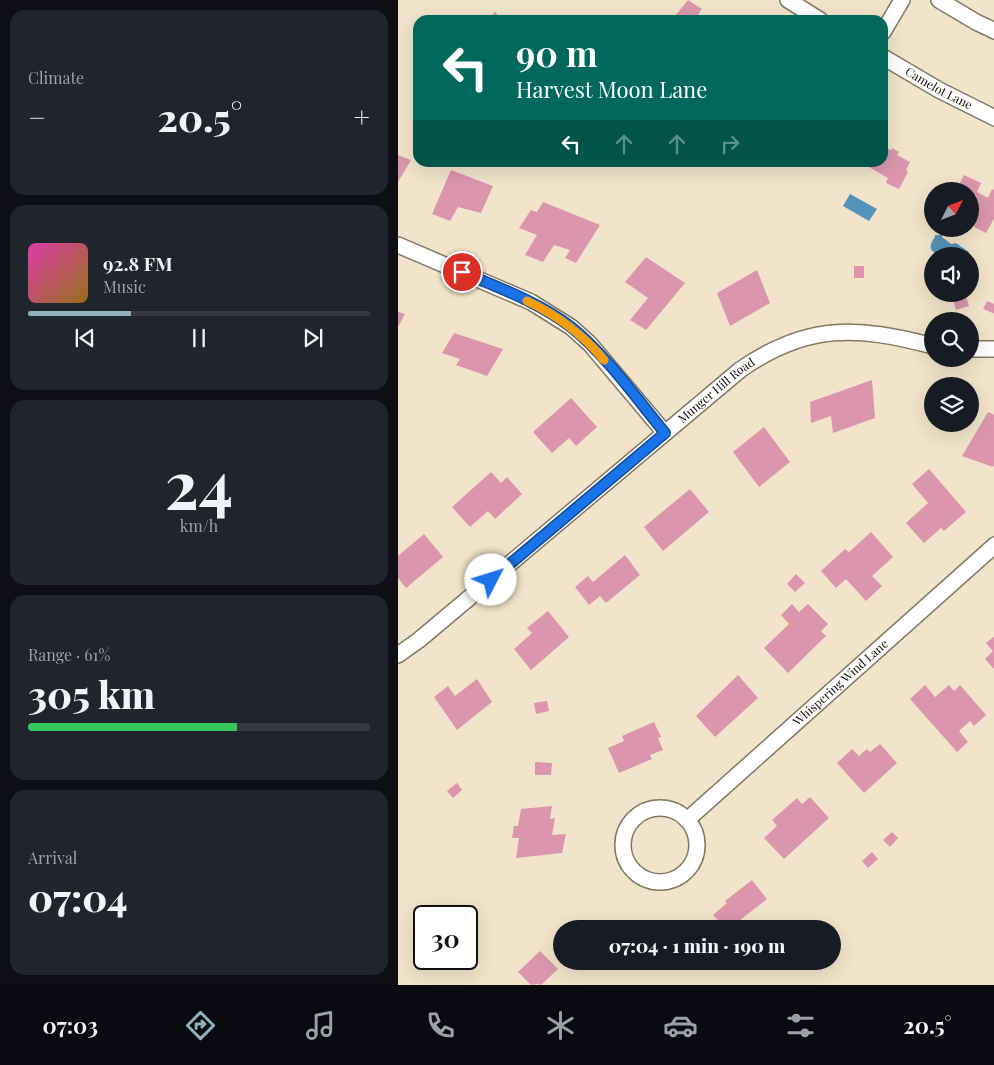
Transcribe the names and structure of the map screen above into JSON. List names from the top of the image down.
{
  "streets": {
    "street": ["Camelot Lane", "Munger Hill Road", "Whispering Wind Lane"]
  },
  "north": "top right",
  "page": {
    "tile": [
      "Climate",
      ["24", "km/h"],
      ["Range · 61%", "305 km"],
      ["Arrival", "07:04"]
    ],
    "turn": ["90 m", "Harvest Moon Lane"],
    "heat": ["−", "20.5°", "+"],
    "song": ["92.8 FM", "Music"],
    "limit": "30",
    "trip": "07:04 · 1 min · 190 m",
    "tabs": ["07:03", "20.5°"]
  }
}
